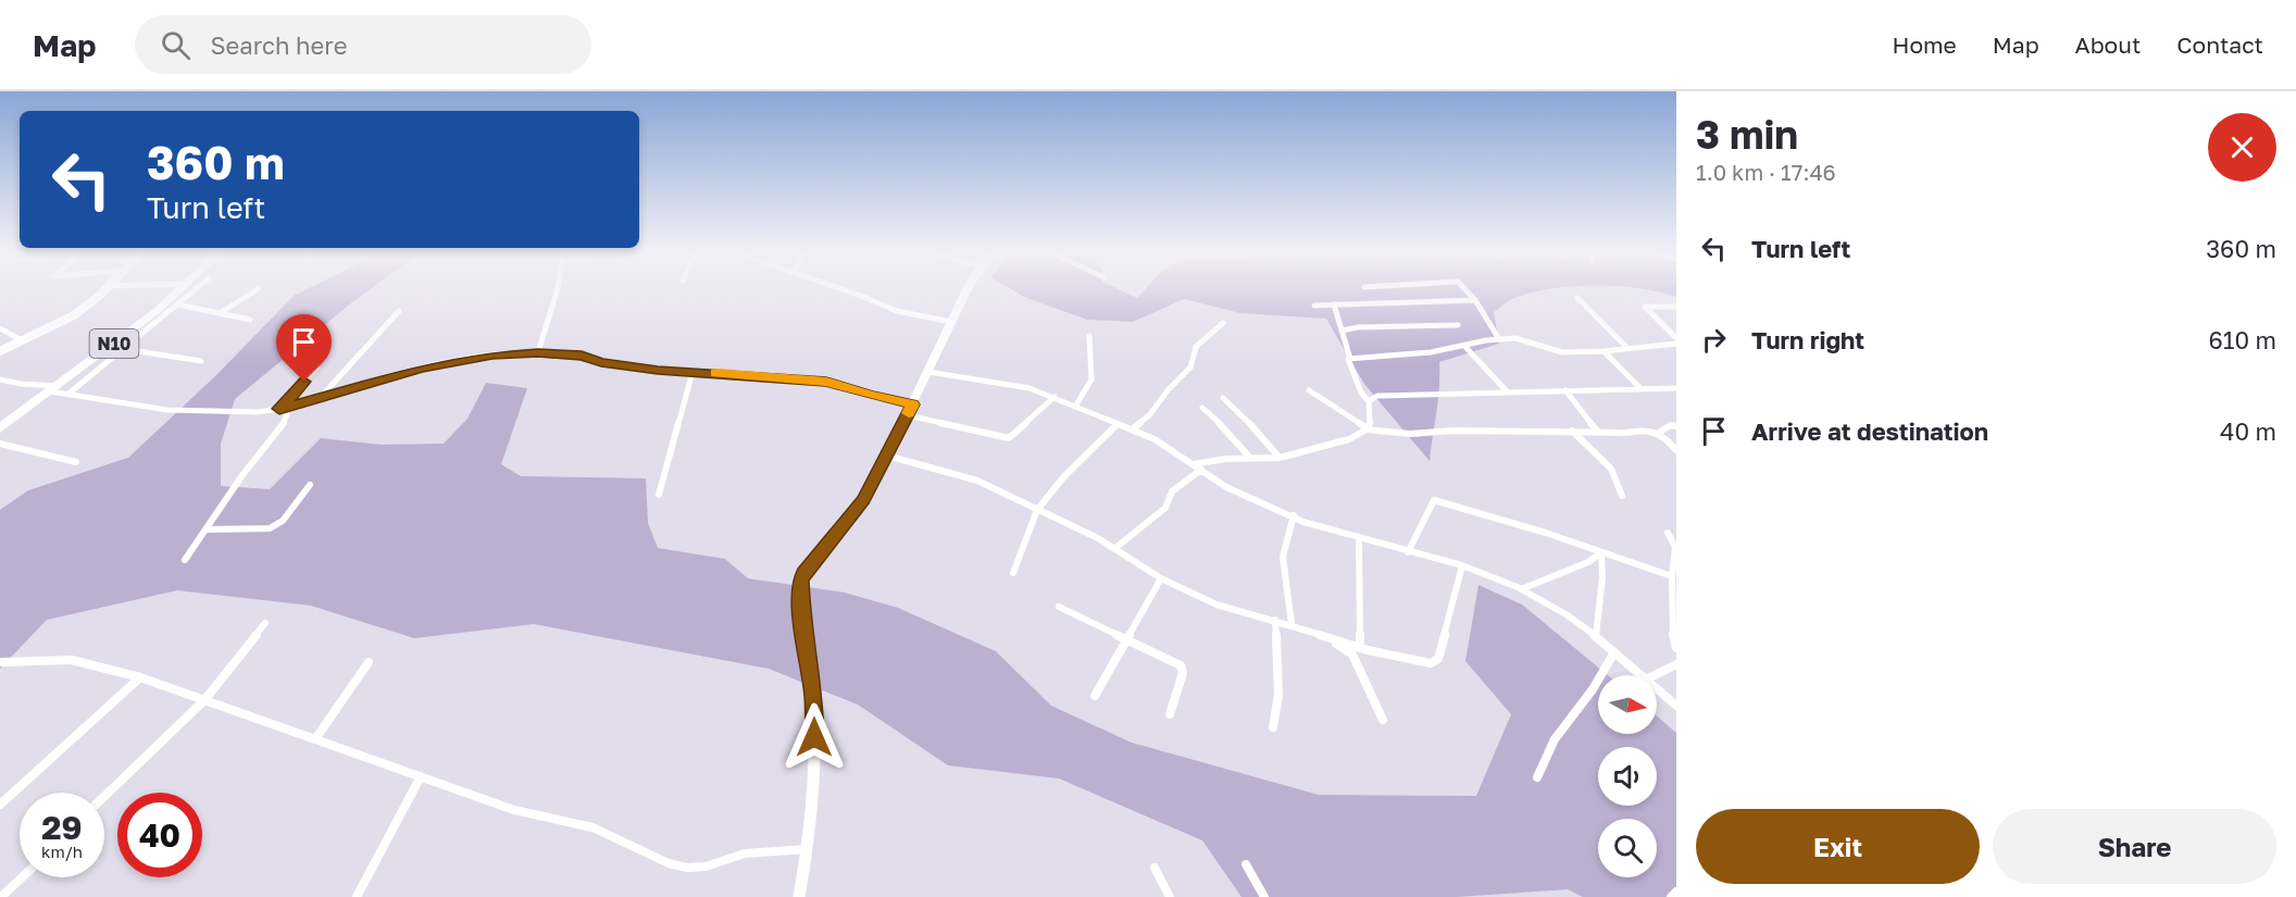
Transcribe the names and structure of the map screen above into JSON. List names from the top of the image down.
{
  "streets": {
    "highway": ["N10"]
  },
  "north": "right",
  "page": {
    "header": "Map",
    "search": "Search here",
    "nav": [
      "Home",
      "Map",
      "About",
      "Contact"
    ],
    "heading": ["3 min", "1.0 km · 17:46"],
    "turn": ["360 m", "Turn left"],
    "list": [
      {
        "name": "Turn left",
        "value": "360 m"
      },
      {
        "name": "Turn right",
        "value": "610 m"
      },
      {
        "name": "Arrive at destination",
        "value": "40 m"
      }
    ],
    "speed": "29 km/h",
    "limit": "40",
    "buttons": ["Exit", "Share"]
  }
}
